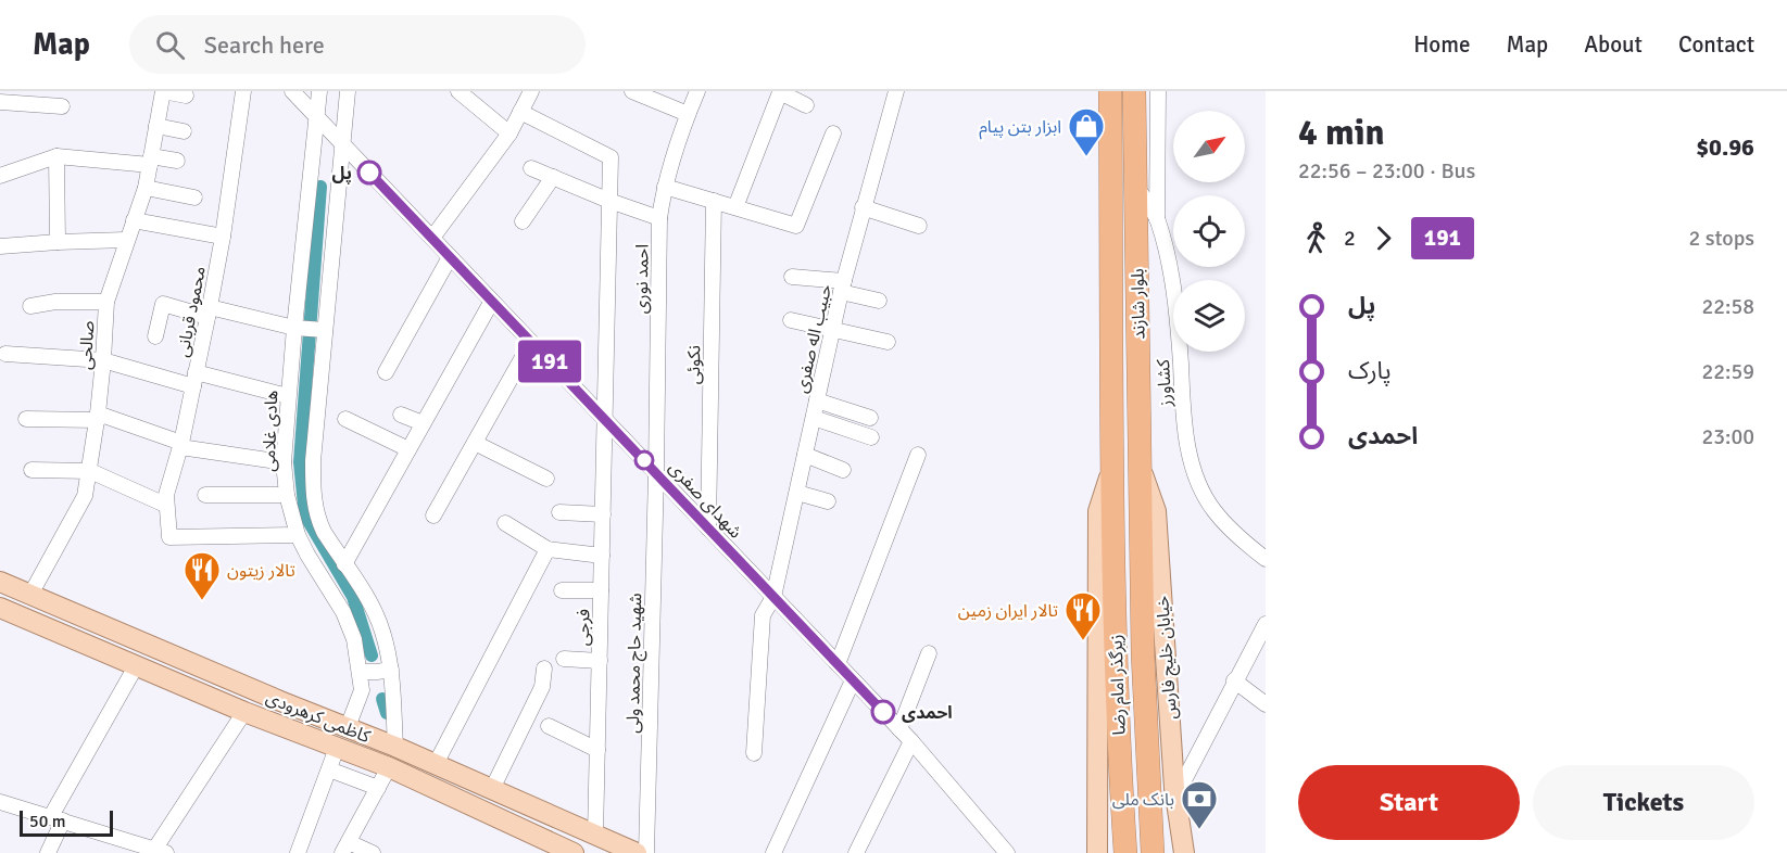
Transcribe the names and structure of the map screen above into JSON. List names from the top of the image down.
{
  "streets": {
    "highway": ["بلوار شازند", "زیرگذر امام رضا"],
    "main road": ["خیابان خلیج فارس", "کاظمی کرهرودی"],
    "street": [
      "احمد نوری",
      "محمود قربانی",
      "حبیب اله صفری",
      "صالحی",
      "نکوئی",
      "کشاورز",
      "هادی غلامی",
      "شهدای صفری",
      "فرجی",
      "شهید حاج محمد ولی"
    ]
  },
  "crossings": [
    ["احمد نوری", "شهدای صفری"],
    ["احمد نوری", "شهید حاج محمد ولی"],
    ["بلوار شازند", "کشاورز"],
    ["بلوار شازند", "خیابان خلیج فارس"],
    ["بلوار شازند", "زیرگذر امام رضا"],
    ["محمود قربانی", "هادی غلامی"],
    ["حبیب اله صفری", "شهدای صفری"],
    ["صالحی", "کاظمی کرهرودی"],
    ["نکوئی", "شهدای صفری"],
    ["هادی غلامی", "شهدای صفری"],
    ["هادی غلامی", "کاظمی کرهرودی"],
    ["شهدای صفری", "فرجی"],
    ["شهدای صفری", "شهید حاج محمد ولی"],
    ["فرجی", "کاظمی کرهرودی"]
  ],
  "places": {
    "shop": ["ابزار بتن پیام"],
    "other": ["پل", "احمدی"],
    "restaurant": ["تالار زیتون", "تالار ایران زمین"],
    "bank": ["بانک ملی"]
  },
  "lines": ["bus line 191"],
  "scale_bar": "50 m",
  "north": "top right",
  "page": {
    "header": "Map",
    "search": "Search here",
    "nav": [
      "Home",
      "Map",
      "About",
      "Contact"
    ],
    "on_map": "191",
    "heading": ["4 min", "22:56 – 23:00 · Bus", "$0.96"],
    "legs": ["2", "191", "2 stops"],
    "list": [
      {
        "name": "پل",
        "value": "22:58"
      },
      {
        "name": "پارک",
        "value": "22:59"
      },
      {
        "name": "احمدی",
        "value": "23:00"
      }
    ],
    "buttons": ["Start", "Tickets"],
    "scale": "50 m"
  }
}
